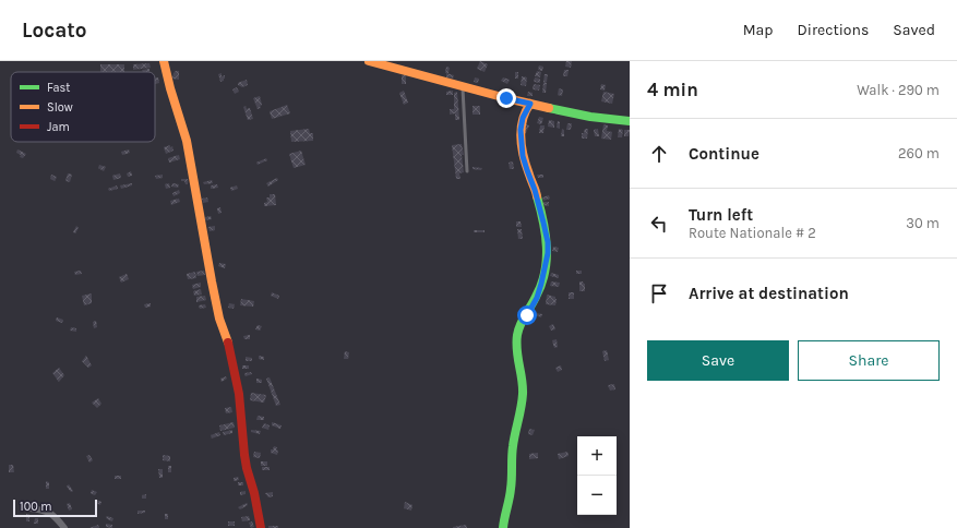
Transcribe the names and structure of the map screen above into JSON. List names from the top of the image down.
{
  "legend": ["Fast", "Slow", "Jam"],
  "scale_bar": "100 m",
  "page": {
    "header": "Locato",
    "nav": ["Map", "Directions", "Saved"],
    "heading": ["4 min", "Walk · 290 m"],
    "list": [
      ["Continue", "260 m"],
      ["Turn left", "Route Nationale # 2", "30 m"],
      "Arrive at destination"
    ],
    "buttons": ["Save", "Share"],
    "map_buttons": ["+", "−"],
    "scale": "100 m"
  }
}
